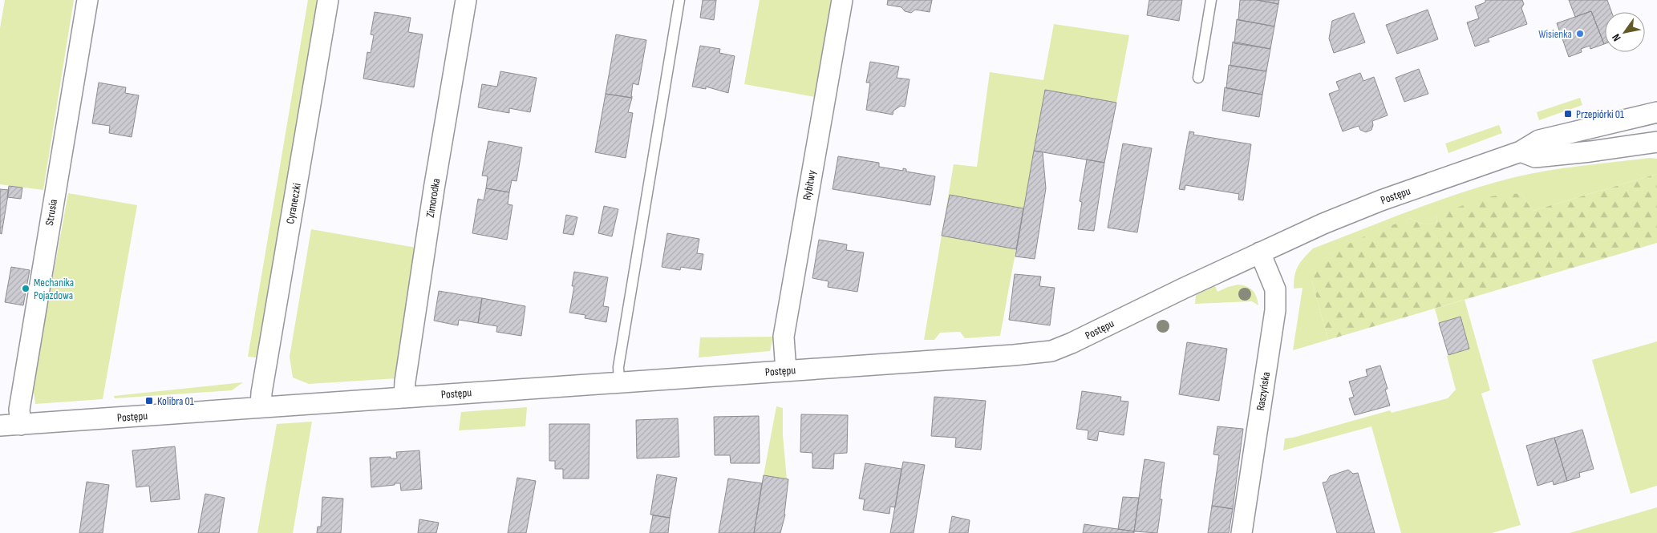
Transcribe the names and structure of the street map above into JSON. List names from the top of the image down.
{
  "streets": {
    "street": [
      "Rybitwy",
      "Postępu",
      "Zimorodka",
      "Cyraneczki",
      "Strusia",
      "Raszyńska"
    ]
  },
  "crossings": [
    ["Rybitwy", "Postępu"],
    ["Postępu", "Zimorodka"],
    ["Postępu", "Cyraneczki"],
    ["Postępu", "Strusia"],
    ["Postępu", "Raszyńska"]
  ],
  "places": {
    "other": ["Wisienka", "Mechanika Pojazdowa"],
    "transit": ["Przepiórki 01", "Kolibra 01"]
  },
  "north": "bottom left"
}
